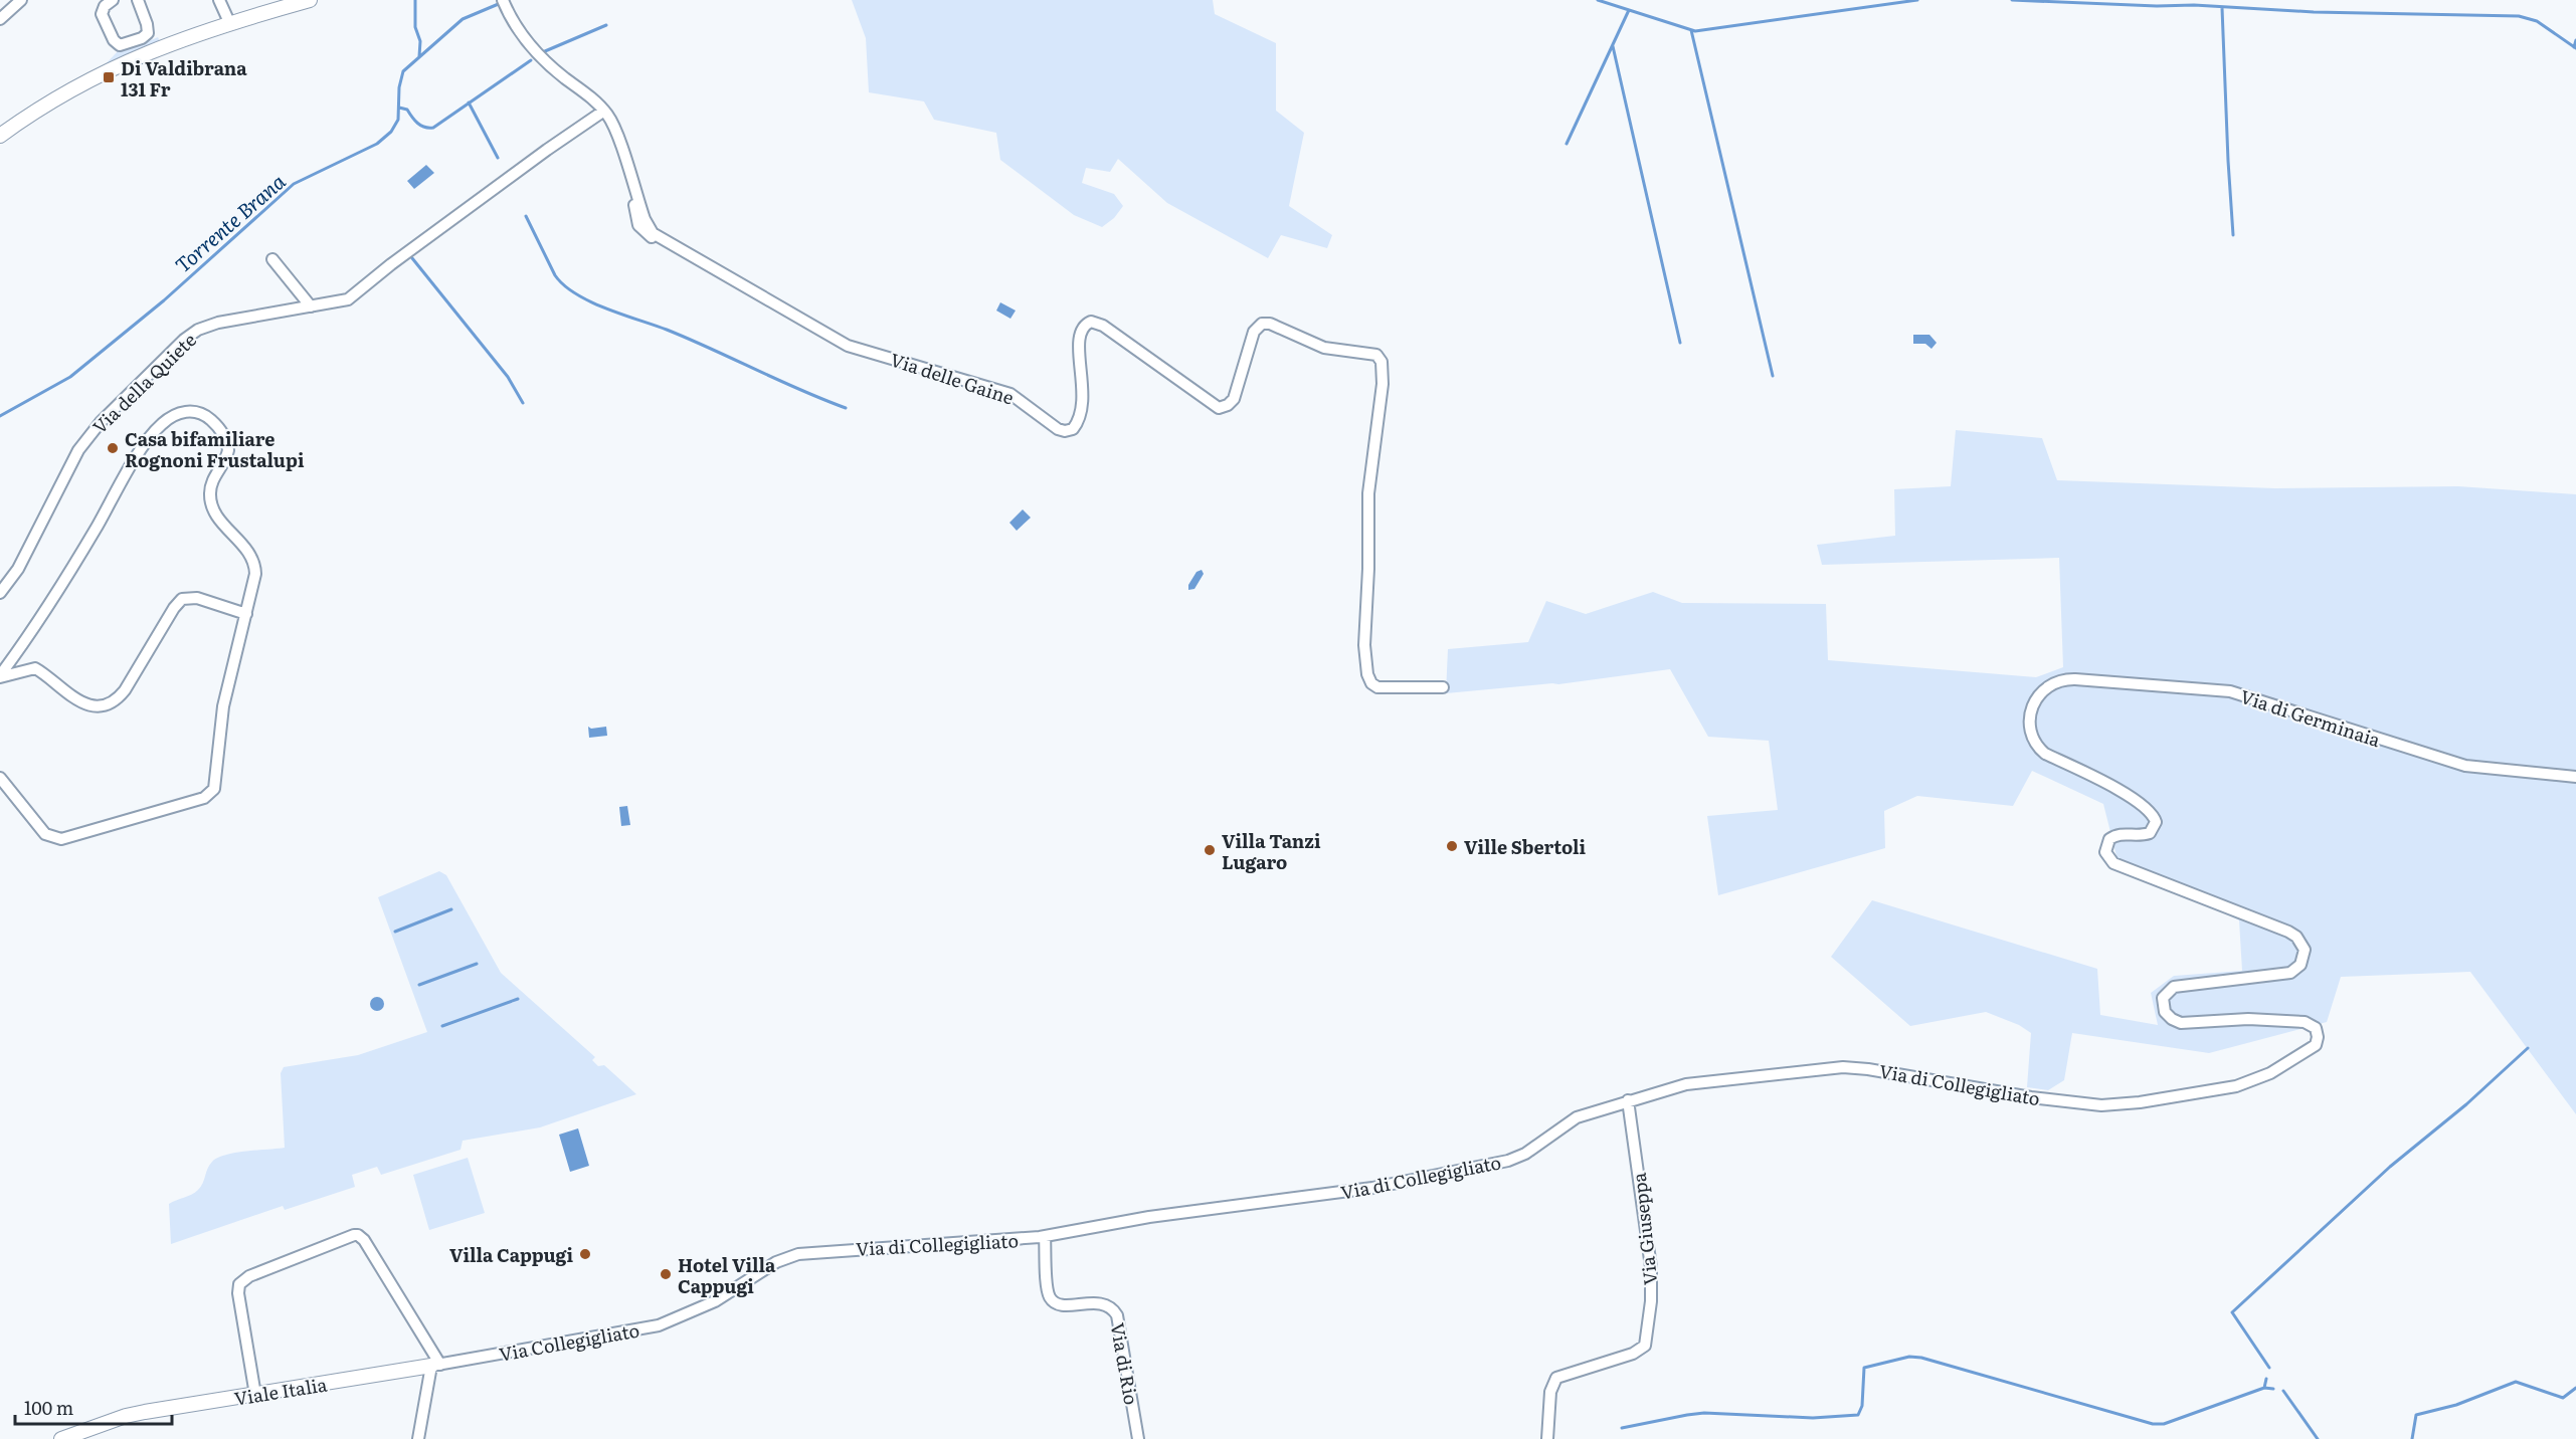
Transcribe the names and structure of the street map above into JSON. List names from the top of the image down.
{
  "streets": {
    "street": [
      "Via delle Gaine",
      "Via della Quiete",
      "Via di Germinaia",
      "Via di Collegigliato",
      "Via Giuseppa",
      "Via Collegigliato",
      "Via di Rio",
      "Viale Italia"
    ]
  },
  "crossings": [
    ["Via delle Gaine", "Via della Quiete"],
    ["Via di Germinaia", "Via di Collegigliato"],
    ["Via di Collegigliato", "Via Giuseppa"],
    ["Via di Collegigliato", "Via Collegigliato"],
    ["Via di Collegigliato", "Via di Rio"],
    ["Via Collegigliato", "Viale Italia"]
  ],
  "water": ["Torrente Brana"],
  "places": {
    "transit": ["Di Valdibrana 131 Fr"],
    "other": [
      "Casa bifamiliare Rognoni Frustalupi",
      "Ville Sbertoli",
      "Villa Tanzi Lugaro",
      "Villa Cappugi",
      "Hotel Villa Cappugi"
    ]
  },
  "scale_bar": "100 m"
}
